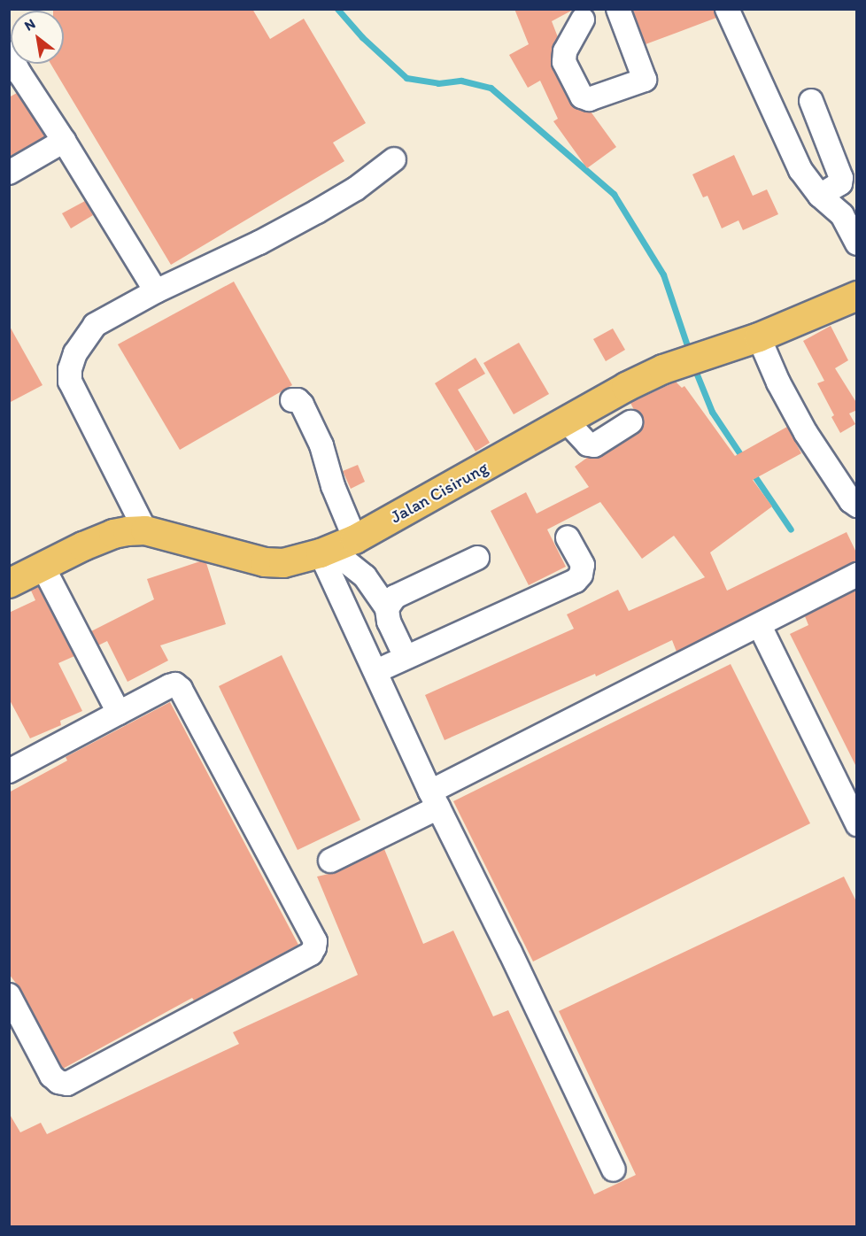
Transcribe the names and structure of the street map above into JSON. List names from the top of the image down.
{
  "streets": {
    "main road": ["Jalan Cisirung"]
  },
  "north": "top left"
}
